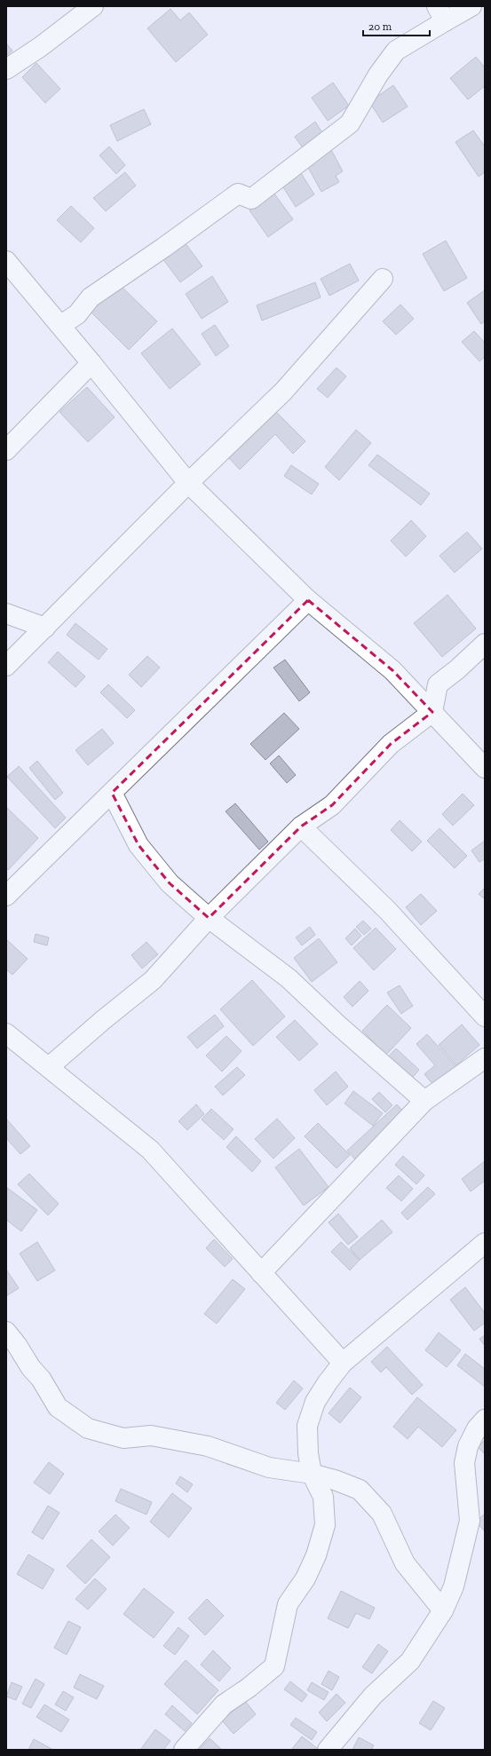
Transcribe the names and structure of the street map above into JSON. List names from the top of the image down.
{
  "scale_bar": "20 m"
}
